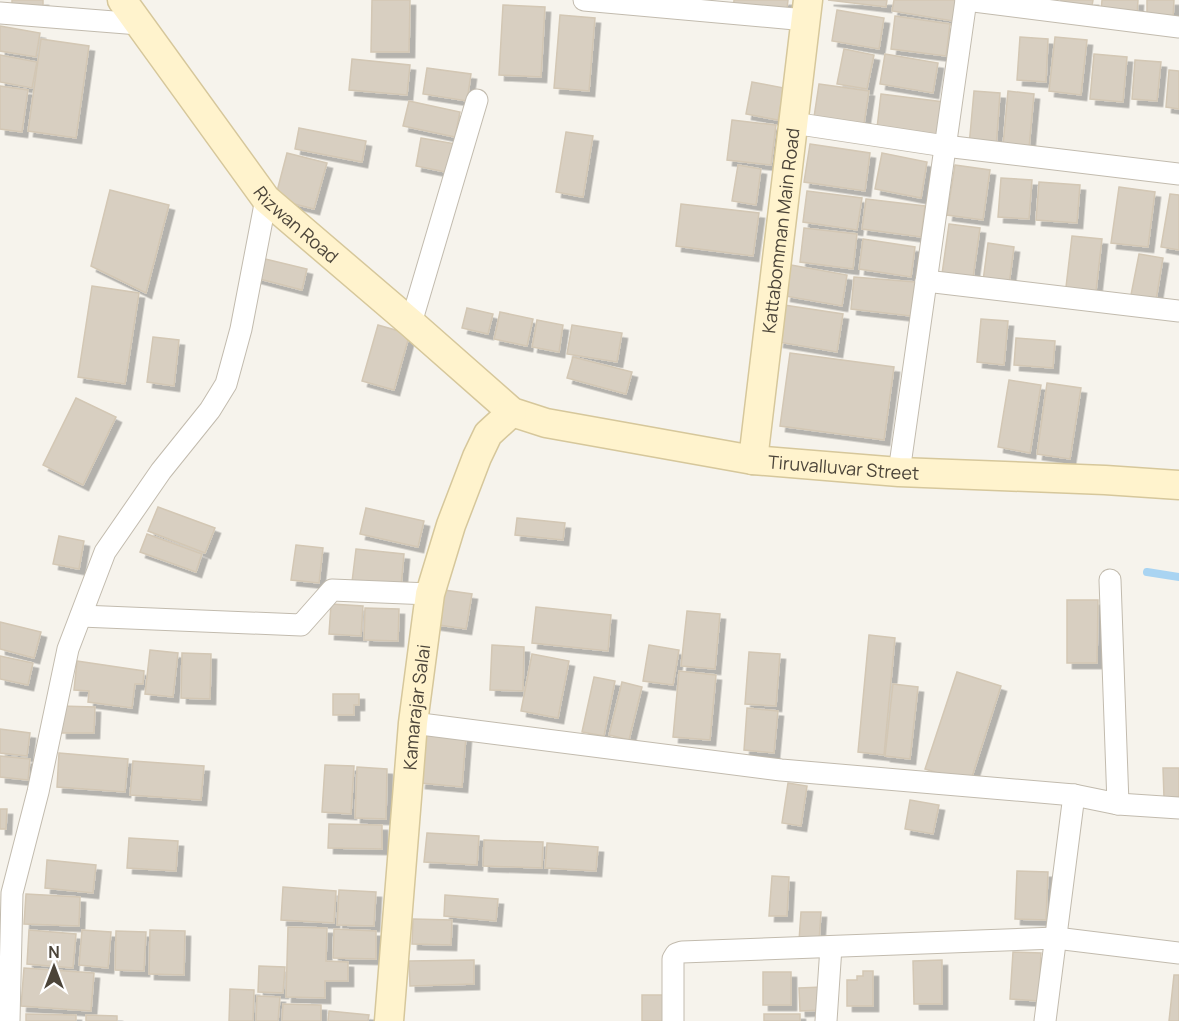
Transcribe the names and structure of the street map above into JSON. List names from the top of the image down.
{
  "streets": {
    "street": [
      "Rizwan Road",
      "Kattabomman Main Road",
      "Tiruvalluvar Street",
      "Kamarajar Salai"
    ]
  },
  "crossings": [
    ["Rizwan Road", "Tiruvalluvar Street"],
    ["Rizwan Road", "Kamarajar Salai"],
    ["Kattabomman Main Road", "Tiruvalluvar Street"],
    ["Tiruvalluvar Street", "Kamarajar Salai"]
  ],
  "north": "top"
}
